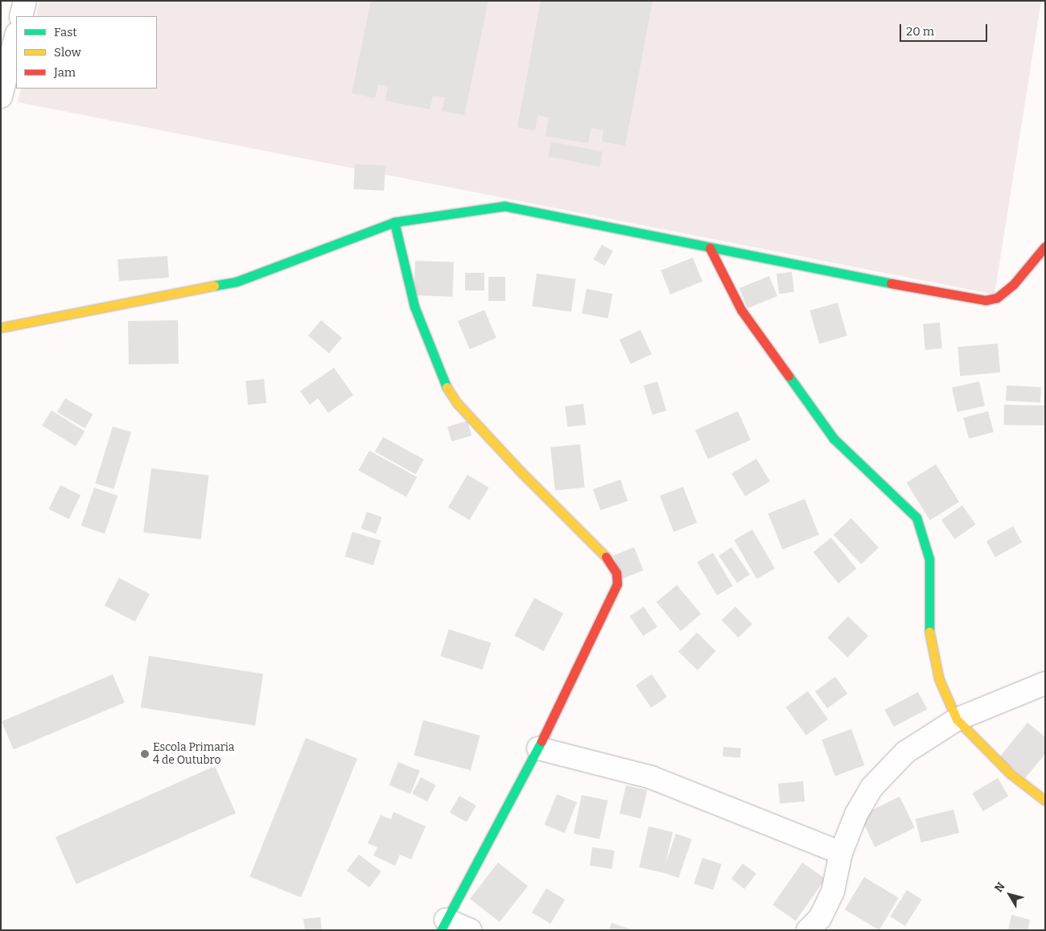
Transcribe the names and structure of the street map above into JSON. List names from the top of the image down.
{
  "places": ["Escola Primaria 4 de Outubro"],
  "legend": ["Fast", "Slow", "Jam"],
  "scale_bar": "20 m",
  "north": "top left"
}
